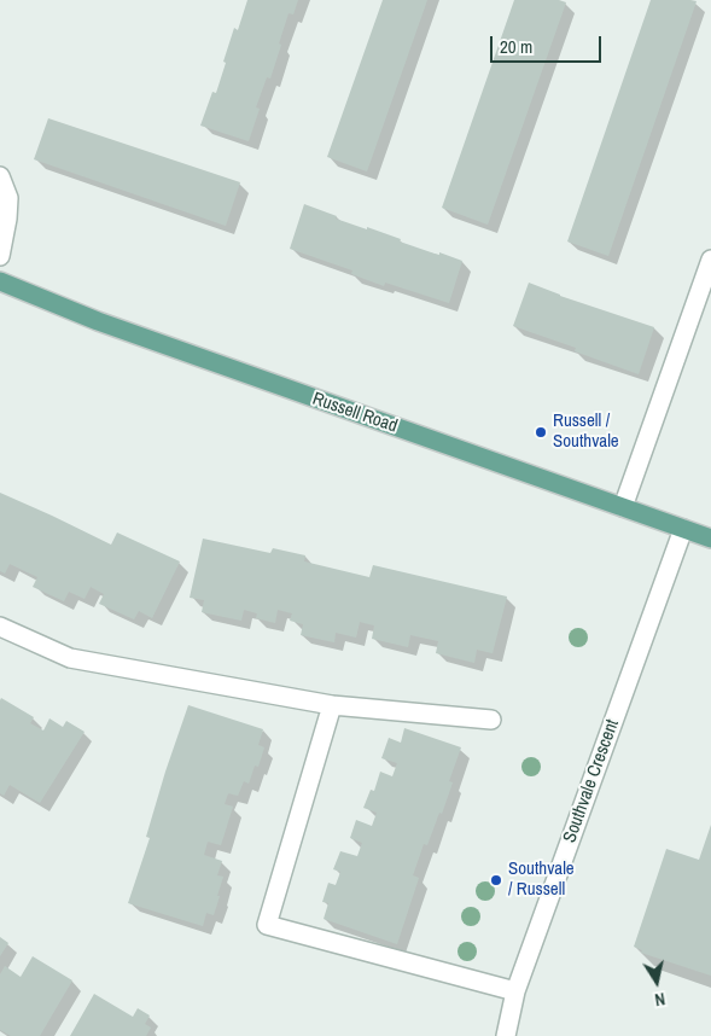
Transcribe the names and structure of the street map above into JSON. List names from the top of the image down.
{
  "streets": {
    "main road": ["Russell Road"],
    "street": ["Southvale Crescent"]
  },
  "crossings": [
    ["Russell Road", "Southvale Crescent"]
  ],
  "places": ["Russell / Southvale", "Southvale / Russell"],
  "scale_bar": "20 m",
  "north": "bottom"
}
